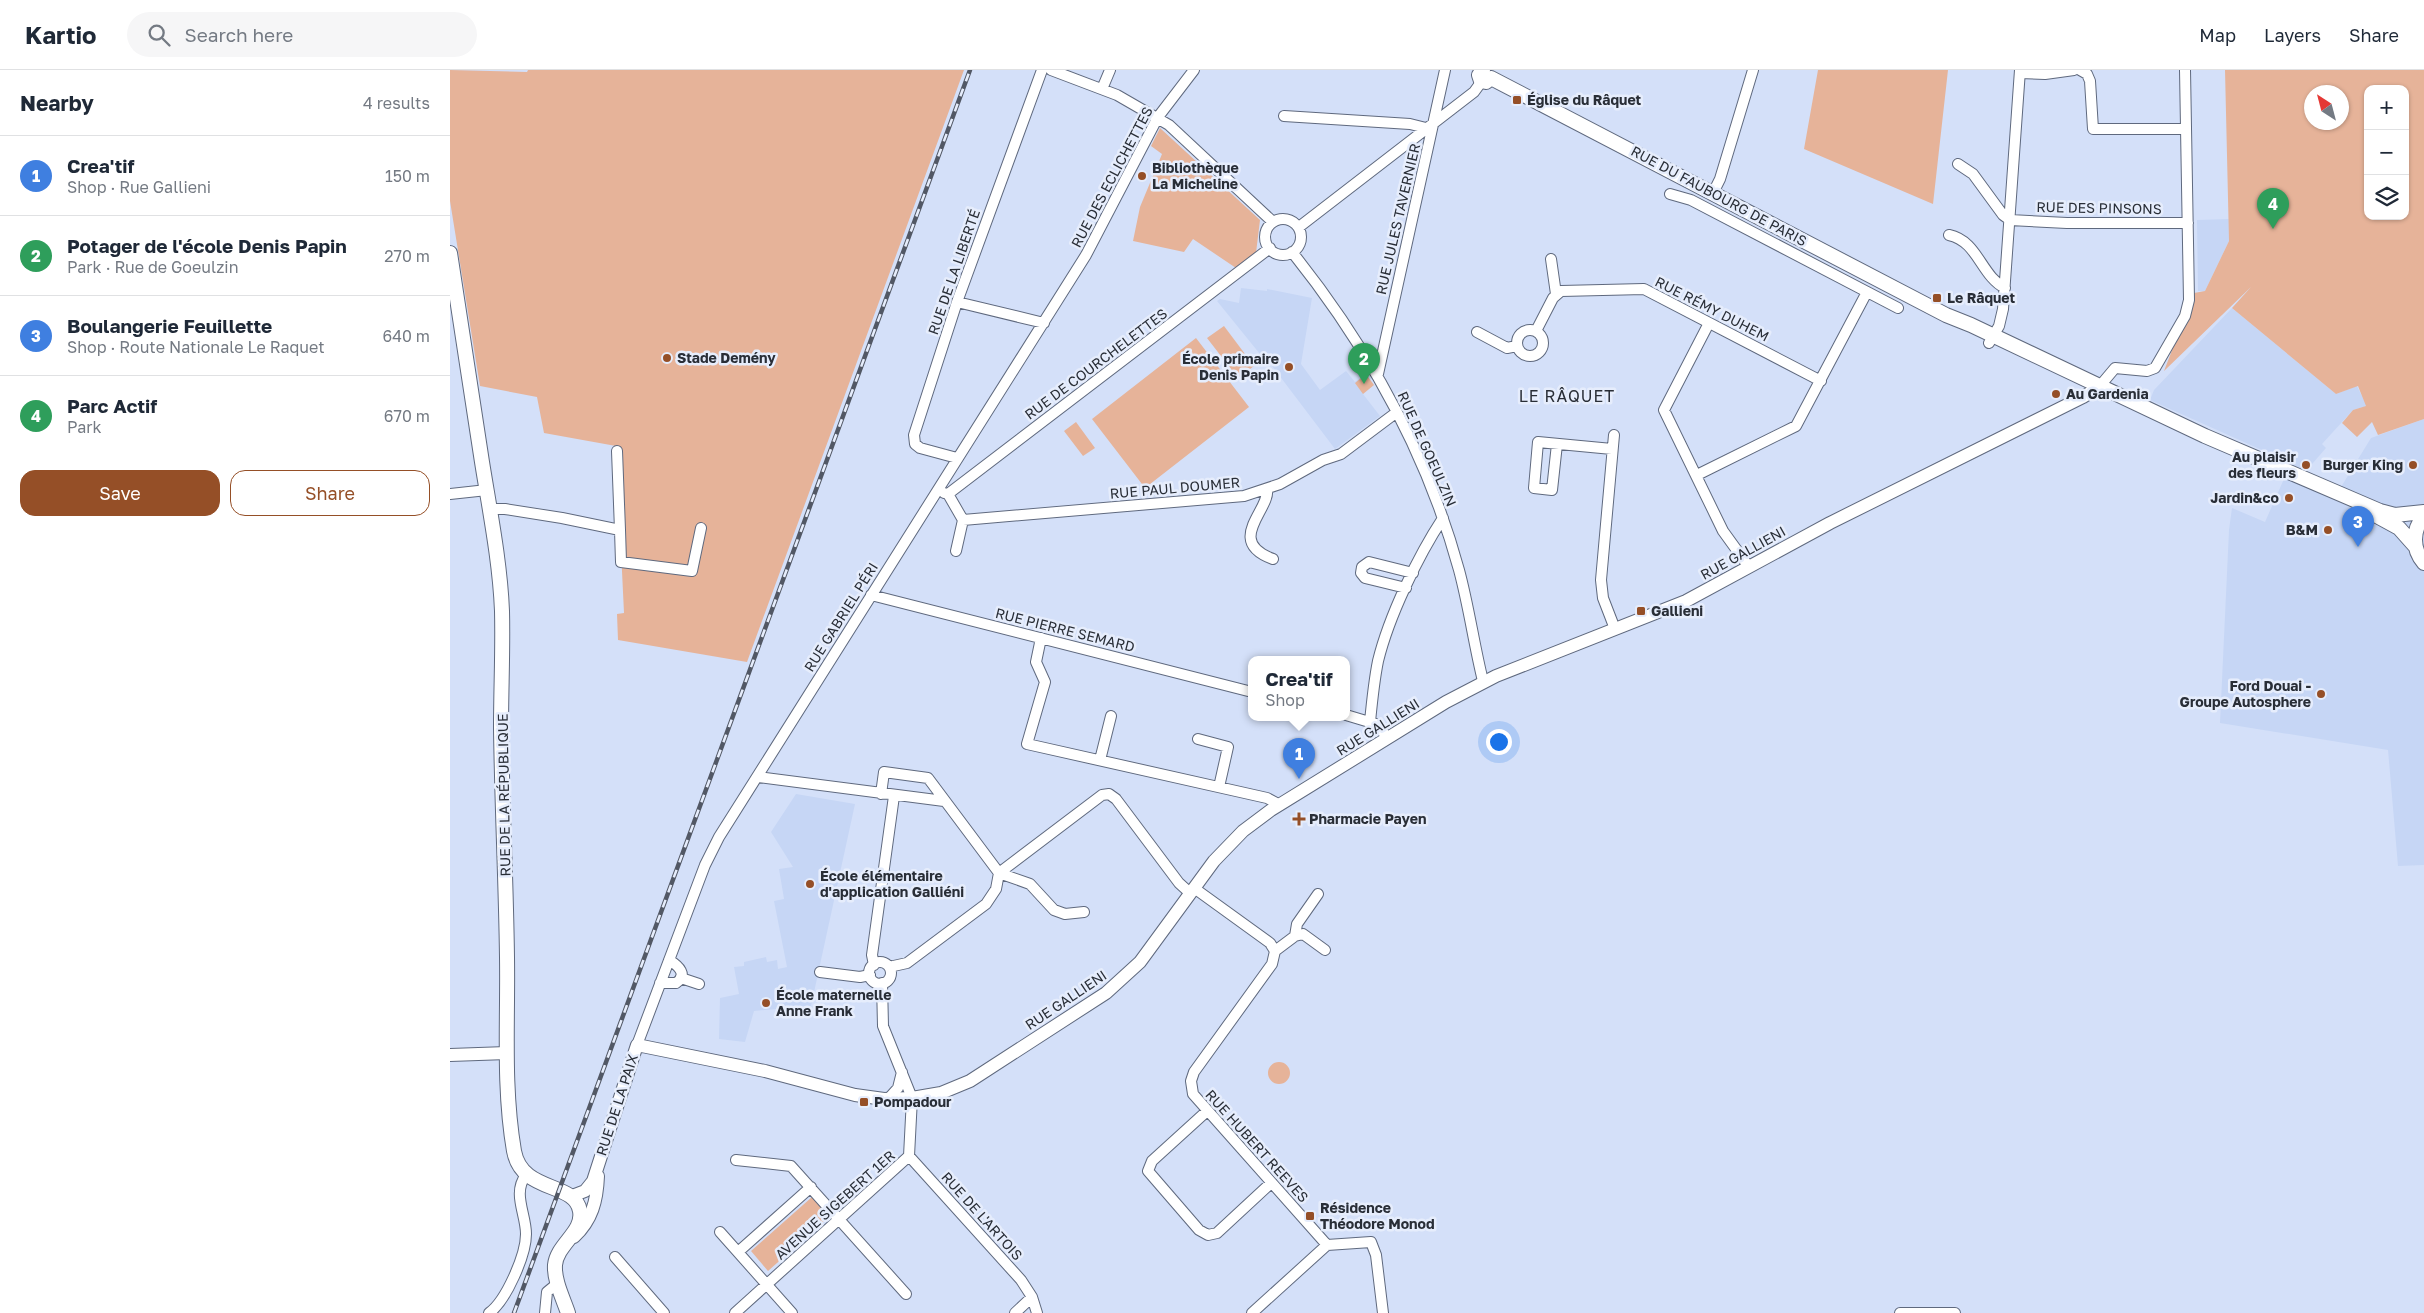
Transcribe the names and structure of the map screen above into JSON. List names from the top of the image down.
{
  "streets": {
    "main road": ["RUE DU FAUBOURG DE PARIS", "RUE DE LA RÉPUBLIQUE"],
    "street": [
      "RUE DES ECLICHETTES",
      "RUE DES PINSONS",
      "RUE JULES TAVERNIER",
      "RUE DE LA LIBERTÉ",
      "RUE RÉMY DUHEM",
      "RUE DE COURCHELETTES",
      "RUE DE GOEULZIN",
      "RUE PAUL DOUMER",
      "RUE GALLIENI",
      "RUE GABRIEL PÉRI",
      "RUE PIERRE SEMARD",
      "RUE DE LA PAIX",
      "RUE HUBERT REEVES",
      "AVENUE SIGEBERT 1ER",
      "RUE DE L'ARTOIS"
    ]
  },
  "crossings": [
    ["RUE DES ECLICHETTES", "RUE GABRIEL PÉRI"],
    ["RUE DU FAUBOURG DE PARIS", "RUE GALLIENI"],
    ["RUE JULES TAVERNIER", "RUE DE GOEULZIN"],
    ["RUE DE LA LIBERTÉ", "RUE GABRIEL PÉRI"],
    ["RUE DE COURCHELETTES", "RUE DE GOEULZIN"],
    ["RUE DE GOEULZIN", "RUE PAUL DOUMER"],
    ["RUE DE GOEULZIN", "RUE GALLIENI"],
    ["RUE GALLIENI", "RUE GABRIEL PÉRI"],
    ["RUE GALLIENI", "RUE DE LA PAIX"],
    ["RUE GALLIENI", "AVENUE SIGEBERT 1ER"],
    ["RUE GABRIEL PÉRI", "RUE PIERRE SEMARD"],
    ["RUE GABRIEL PÉRI", "RUE DE LA PAIX"],
    ["AVENUE SIGEBERT 1ER", "RUE DE L'ARTOIS"]
  ],
  "districts": ["LE RÂQUET"],
  "places": {
    "transit": [
      "Église du Râquet",
      "Le Râquet",
      "Gallieni",
      "Pompadour",
      "Résidence Théodore Monod"
    ],
    "other": [
      "Bibliothèque La Micheline",
      "Stade Demény",
      "École primaire Denis Papin",
      "Au Gardenia",
      "Au plaisir des fleurs",
      "Burger King",
      "Jardin&co",
      "B&M",
      "Ford Douai - Groupe Autosphere",
      "École élémentaire d'application Galliéni",
      "École maternelle Anne Frank"
    ],
    "health": ["Pharmacie Payen"]
  },
  "north": "top left",
  "page": {
    "header": "Kartio",
    "search": "Search here",
    "nav": ["Map", "Layers", "Share"],
    "heading": ["Nearby", "4 results"],
    "map_buttons": ["+", "−"],
    "list": [
      {
        "mark": "1",
        "name": "Crea'tif",
        "note": "Shop · Rue Gallieni",
        "value": "150 m"
      },
      {
        "mark": "2",
        "name": "Potager de l'école Denis Papin",
        "note": "Park · Rue de Goeulzin",
        "value": "270 m"
      },
      {
        "mark": "3",
        "name": "Boulangerie Feuillette",
        "note": "Shop · Route Nationale Le Raquet",
        "value": "640 m"
      },
      {
        "mark": "4",
        "name": "Parc Actif",
        "note": "Park",
        "value": "670 m"
      }
    ],
    "pins": [
      "4",
      "2",
      "3",
      "1"
    ],
    "buttons": ["Save", "Share"],
    "popup": ["Crea'tif", "Shop"]
  }
}
